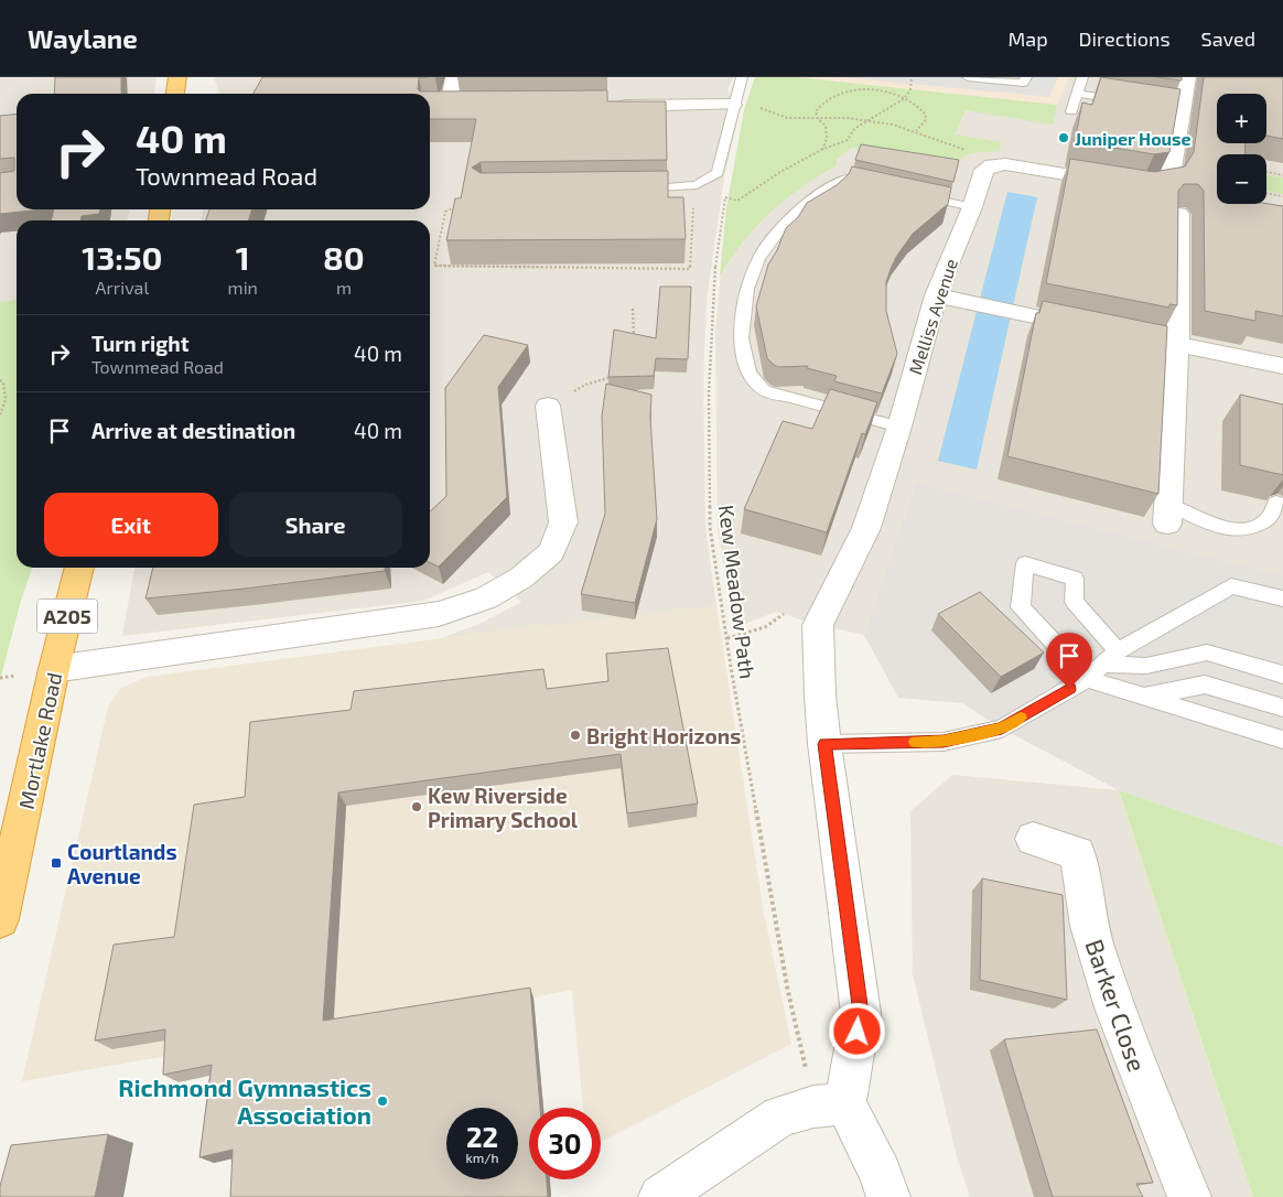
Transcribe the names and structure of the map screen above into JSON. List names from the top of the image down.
{
  "streets": {
    "highway": ["A205", "Mortlake Road"],
    "street": ["Melliss Avenue", "Barker Close"],
    "path": ["Kew Meadow Path"]
  },
  "crossings": [
    ["Melliss Avenue", "Kew Meadow Path"]
  ],
  "places": {
    "other": [
      "Juniper House",
      "Bright Horizons",
      "Kew Riverside Primary School",
      "Richmond Gymnastics Association"
    ],
    "transit": ["Courtlands Avenue"]
  },
  "page": {
    "header": "Waylane",
    "nav": ["Map", "Directions", "Saved"],
    "map_buttons": ["+", "−"],
    "turn": ["40 m", "Townmead Road"],
    "eta": [
      "13:50",
      "Arrival",
      "1",
      "min",
      "80",
      "m"
    ],
    "list": [
      {
        "name": "Turn right",
        "note": "Townmead Road",
        "value": "40 m"
      },
      {
        "name": "Arrive at destination",
        "value": "40 m"
      }
    ],
    "buttons": ["Exit", "Share"],
    "speed": "22 km/h",
    "limit": "30"
  }
}
